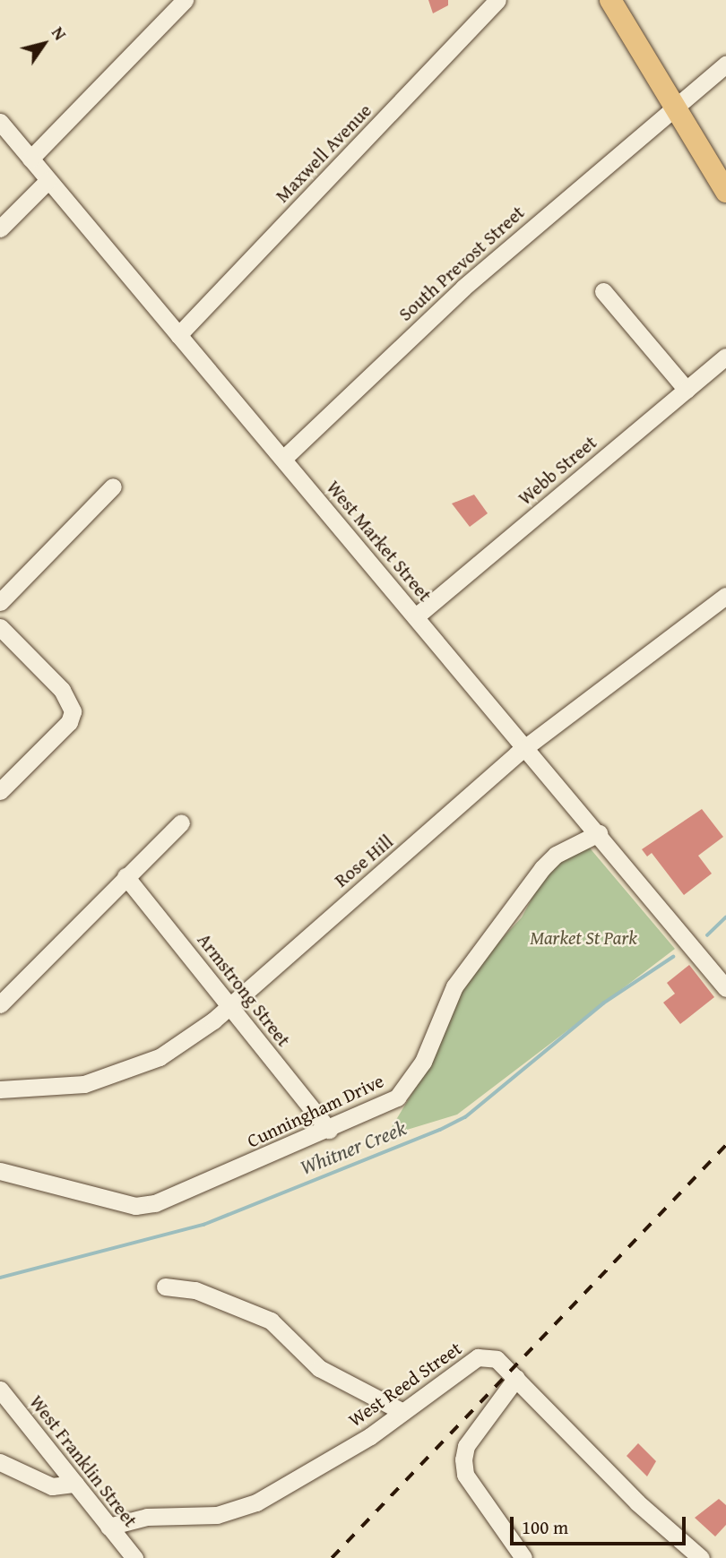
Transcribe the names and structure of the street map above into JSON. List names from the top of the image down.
{
  "streets": {
    "street": [
      "Maxwell Avenue",
      "South Prevost Street",
      "Webb Street",
      "West Market Street",
      "Rose Hill",
      "Armstrong Street",
      "Cunningham Drive",
      "West Reed Street",
      "West Franklin Street"
    ]
  },
  "crossings": [
    ["Maxwell Avenue", "West Market Street"],
    ["South Prevost Street", "West Market Street"],
    ["Webb Street", "West Market Street"],
    ["West Market Street", "Rose Hill"],
    ["West Market Street", "Cunningham Drive"],
    ["Rose Hill", "Armstrong Street"],
    ["Armstrong Street", "Cunningham Drive"],
    ["West Reed Street", "West Franklin Street"]
  ],
  "water": ["Whitner Creek"],
  "parks": ["Market St Park"],
  "scale_bar": "100 m",
  "north": "top right"
}
